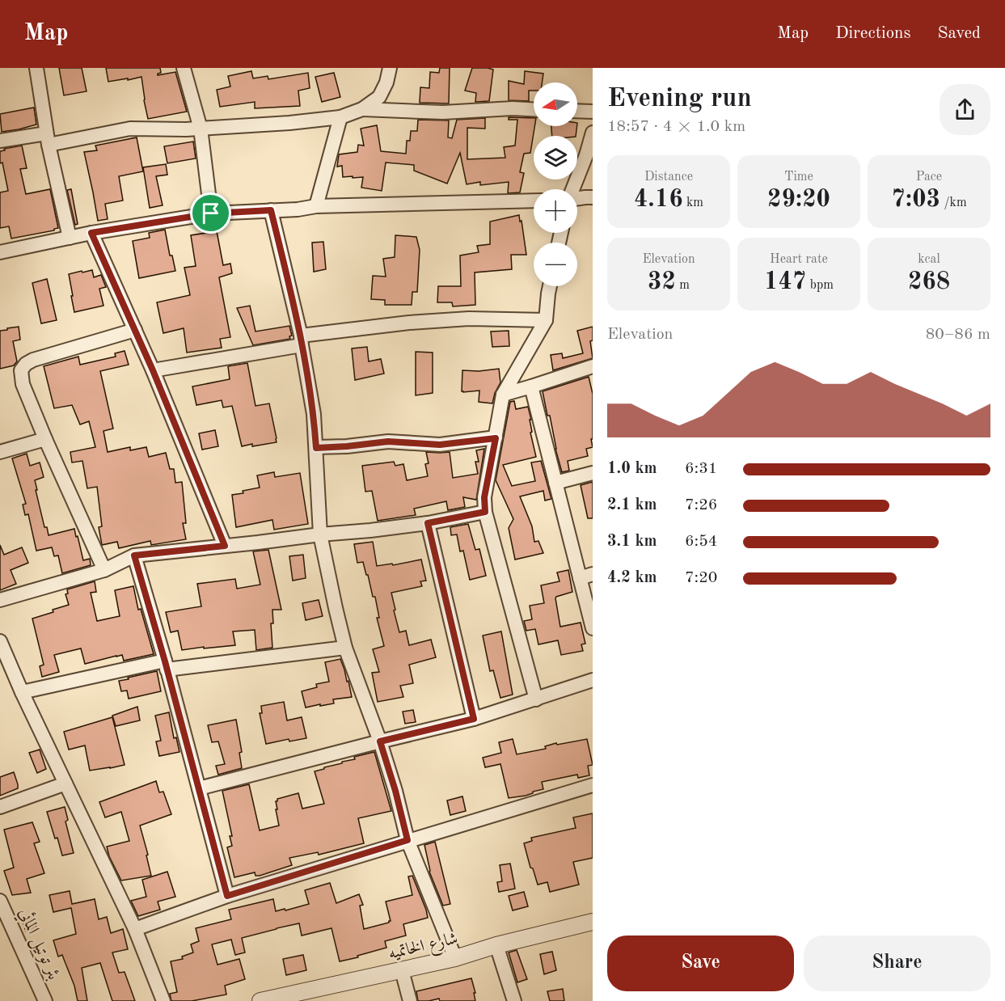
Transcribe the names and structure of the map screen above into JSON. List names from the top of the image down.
{
  "streets": {
    "street": ["بئر توتيل المائي", "شارع الخاتميه"]
  },
  "north": "left",
  "page": {
    "header": "Map",
    "nav": ["Map", "Directions", "Saved"],
    "heading": ["Evening run", "18:57 · 4 × 1.0 km"],
    "map_buttons": ["+", "−"],
    "stats": [
      ["Distance", "4.16 km"],
      ["Time", "29:20"],
      ["Pace", "7:03 /km"],
      ["Elevation", "32 m"],
      ["Heart rate", "147 bpm"],
      ["kcal", "268"]
    ],
    "chart": ["Elevation", "80–86 m"],
    "list": [
      {
        "name": "1.0 km",
        "note": "6:31"
      },
      {
        "name": "2.1 km",
        "note": "7:26"
      },
      {
        "name": "3.1 km",
        "note": "6:54"
      },
      {
        "name": "4.2 km",
        "note": "7:20"
      }
    ],
    "buttons": ["Save", "Share"]
  }
}
